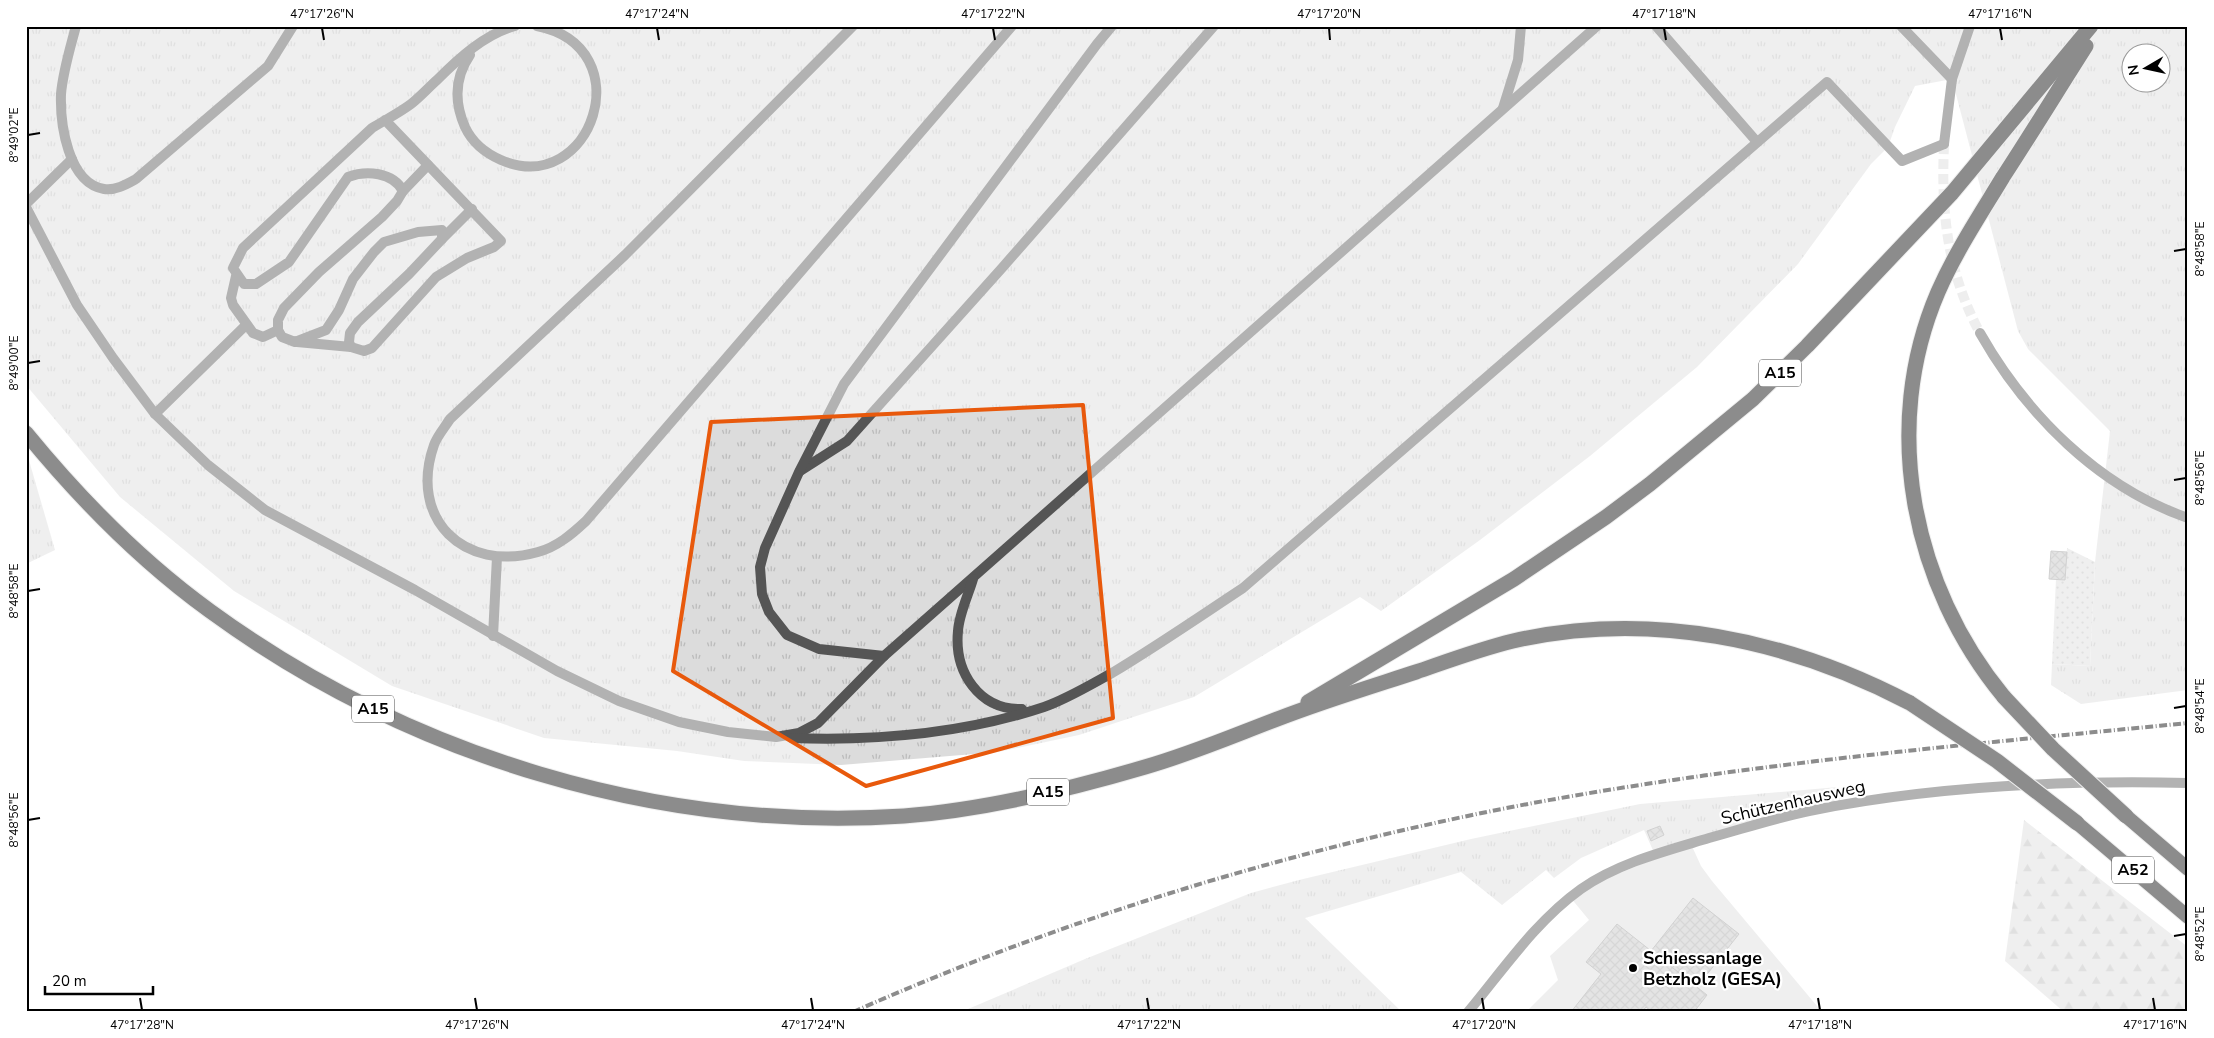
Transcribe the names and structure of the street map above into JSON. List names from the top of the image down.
{
  "streets": {
    "highway": ["A15", "A52"],
    "street": ["Schützenhausweg"]
  },
  "places": ["Schiessanlage Betzholz (GESA)"],
  "scale_bar": "20 m",
  "north": "left",
  "coordinates": [
    "47°17'26\"N",
    "47°17'24\"N",
    "47°17'22\"N",
    "47°17'20\"N",
    "47°17'18\"N",
    "47°17'16\"N",
    "8°49'02\"E",
    "8°48'58\"E",
    "8°49'00\"E",
    "8°48'56\"E",
    "8°48'54\"E",
    "8°48'52\"E",
    "47°17'28\"N"
  ]
}
